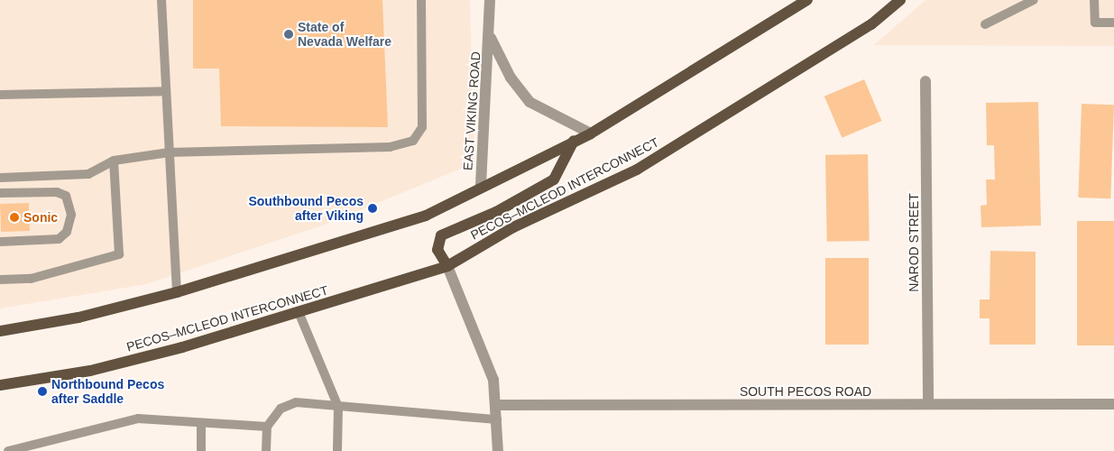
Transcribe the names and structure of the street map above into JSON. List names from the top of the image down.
{
  "streets": {
    "main road": ["PECOS–MCLEOD INTERCONNECT"],
    "street": ["EAST VIKING ROAD", "NAROD STREET", "SOUTH PECOS ROAD"]
  },
  "crossings": [
    ["NAROD STREET", "SOUTH PECOS ROAD"]
  ],
  "places": [
    "State of Nevada Welfare",
    "Southbound Pecos after Viking",
    "Sonic",
    "Northbound Pecos after Saddle"
  ]
}
